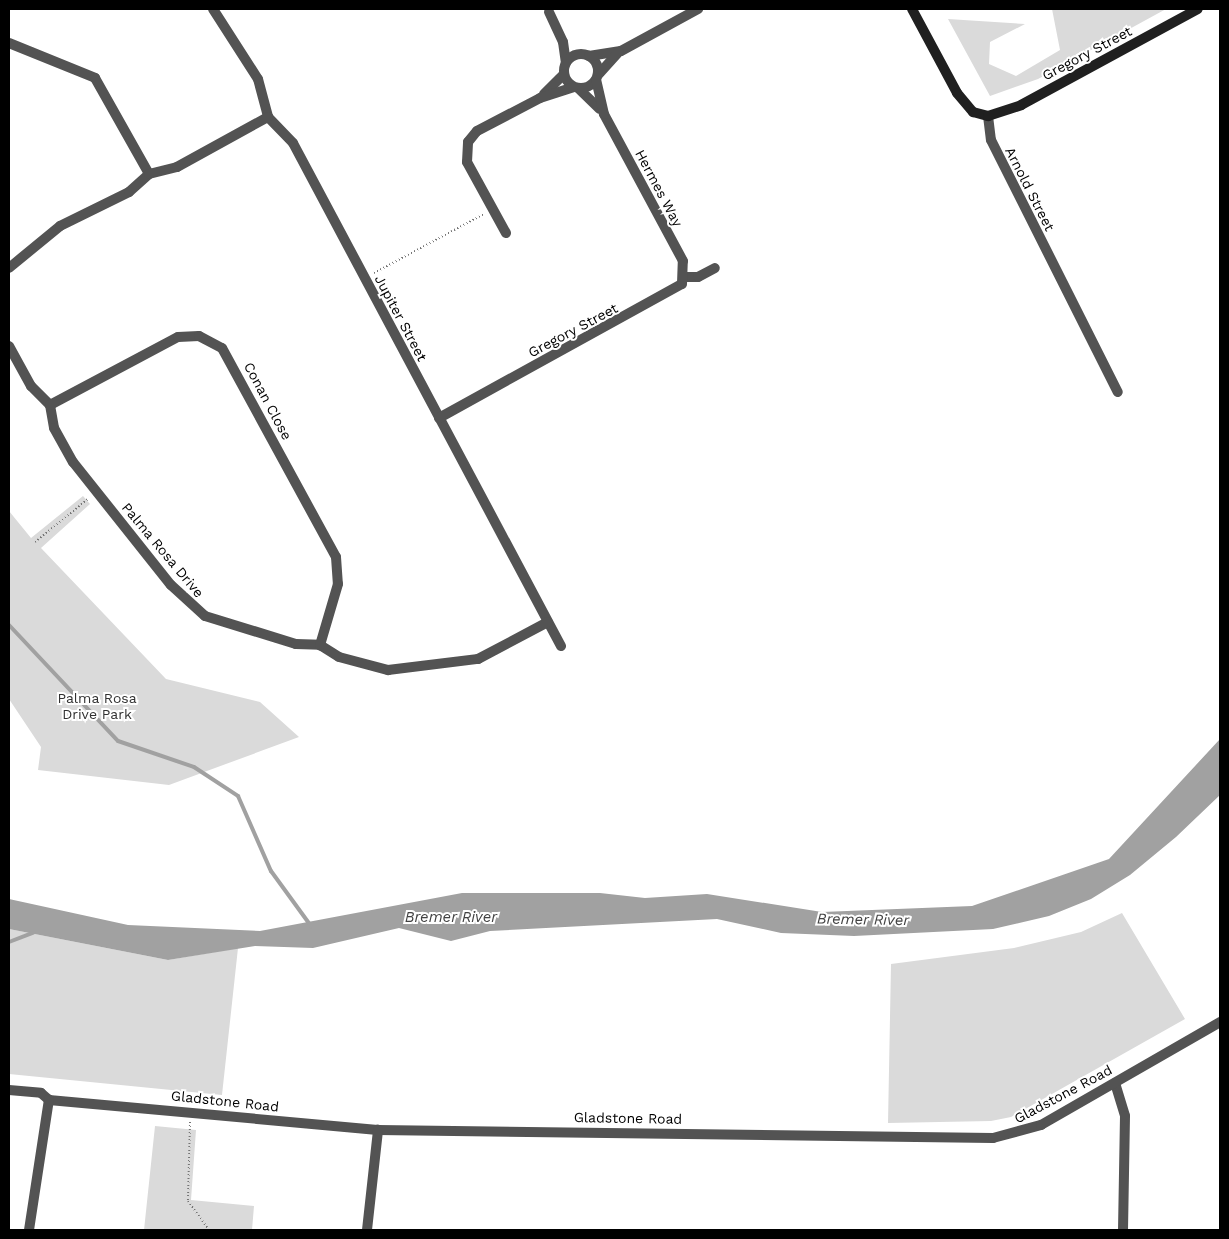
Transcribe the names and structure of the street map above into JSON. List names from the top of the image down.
{
  "streets": {
    "main road": ["Gregory Street"],
    "street": [
      "Hermes Way",
      "Arnold Street",
      "Jupiter Street",
      "Conan Close",
      "Palma Rosa Drive",
      "Gladstone Road"
    ]
  },
  "crossings": [
    ["Gregory Street", "Hermes Way"],
    ["Gregory Street", "Arnold Street"],
    ["Gregory Street", "Jupiter Street"],
    ["Conan Close", "Palma Rosa Drive"]
  ],
  "water": ["Bremer River"],
  "parks": ["Palma Rosa Drive Park"]
}
